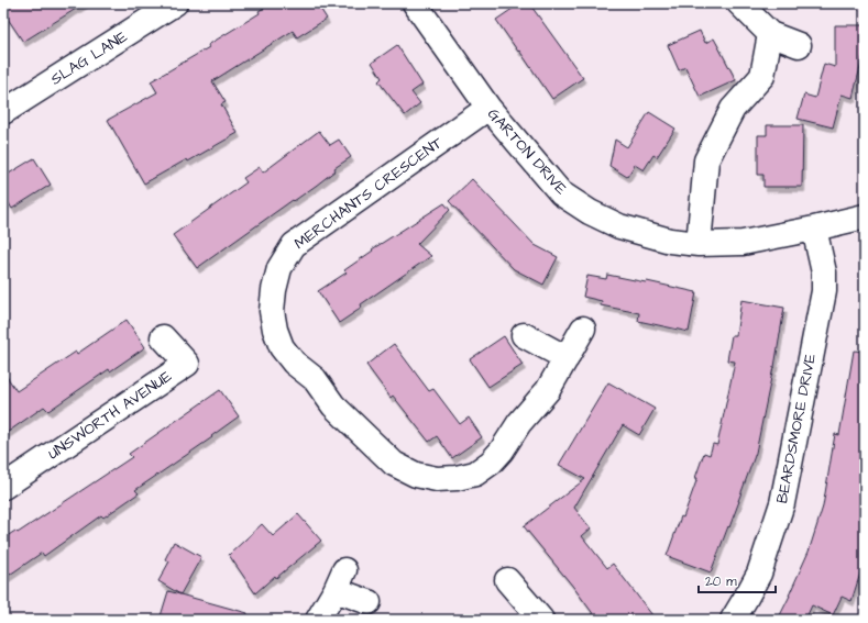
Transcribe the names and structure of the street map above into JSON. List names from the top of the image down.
{
  "streets": {
    "street": [
      "SLAG LANE",
      "GARTON DRIVE",
      "MERCHANTS CRESCENT",
      "UNSWORTH AVENUE",
      "BEARDSMORE DRIVE"
    ]
  },
  "crossings": [
    ["GARTON DRIVE", "MERCHANTS CRESCENT"],
    ["GARTON DRIVE", "BEARDSMORE DRIVE"]
  ],
  "scale_bar": "20 m"
}
